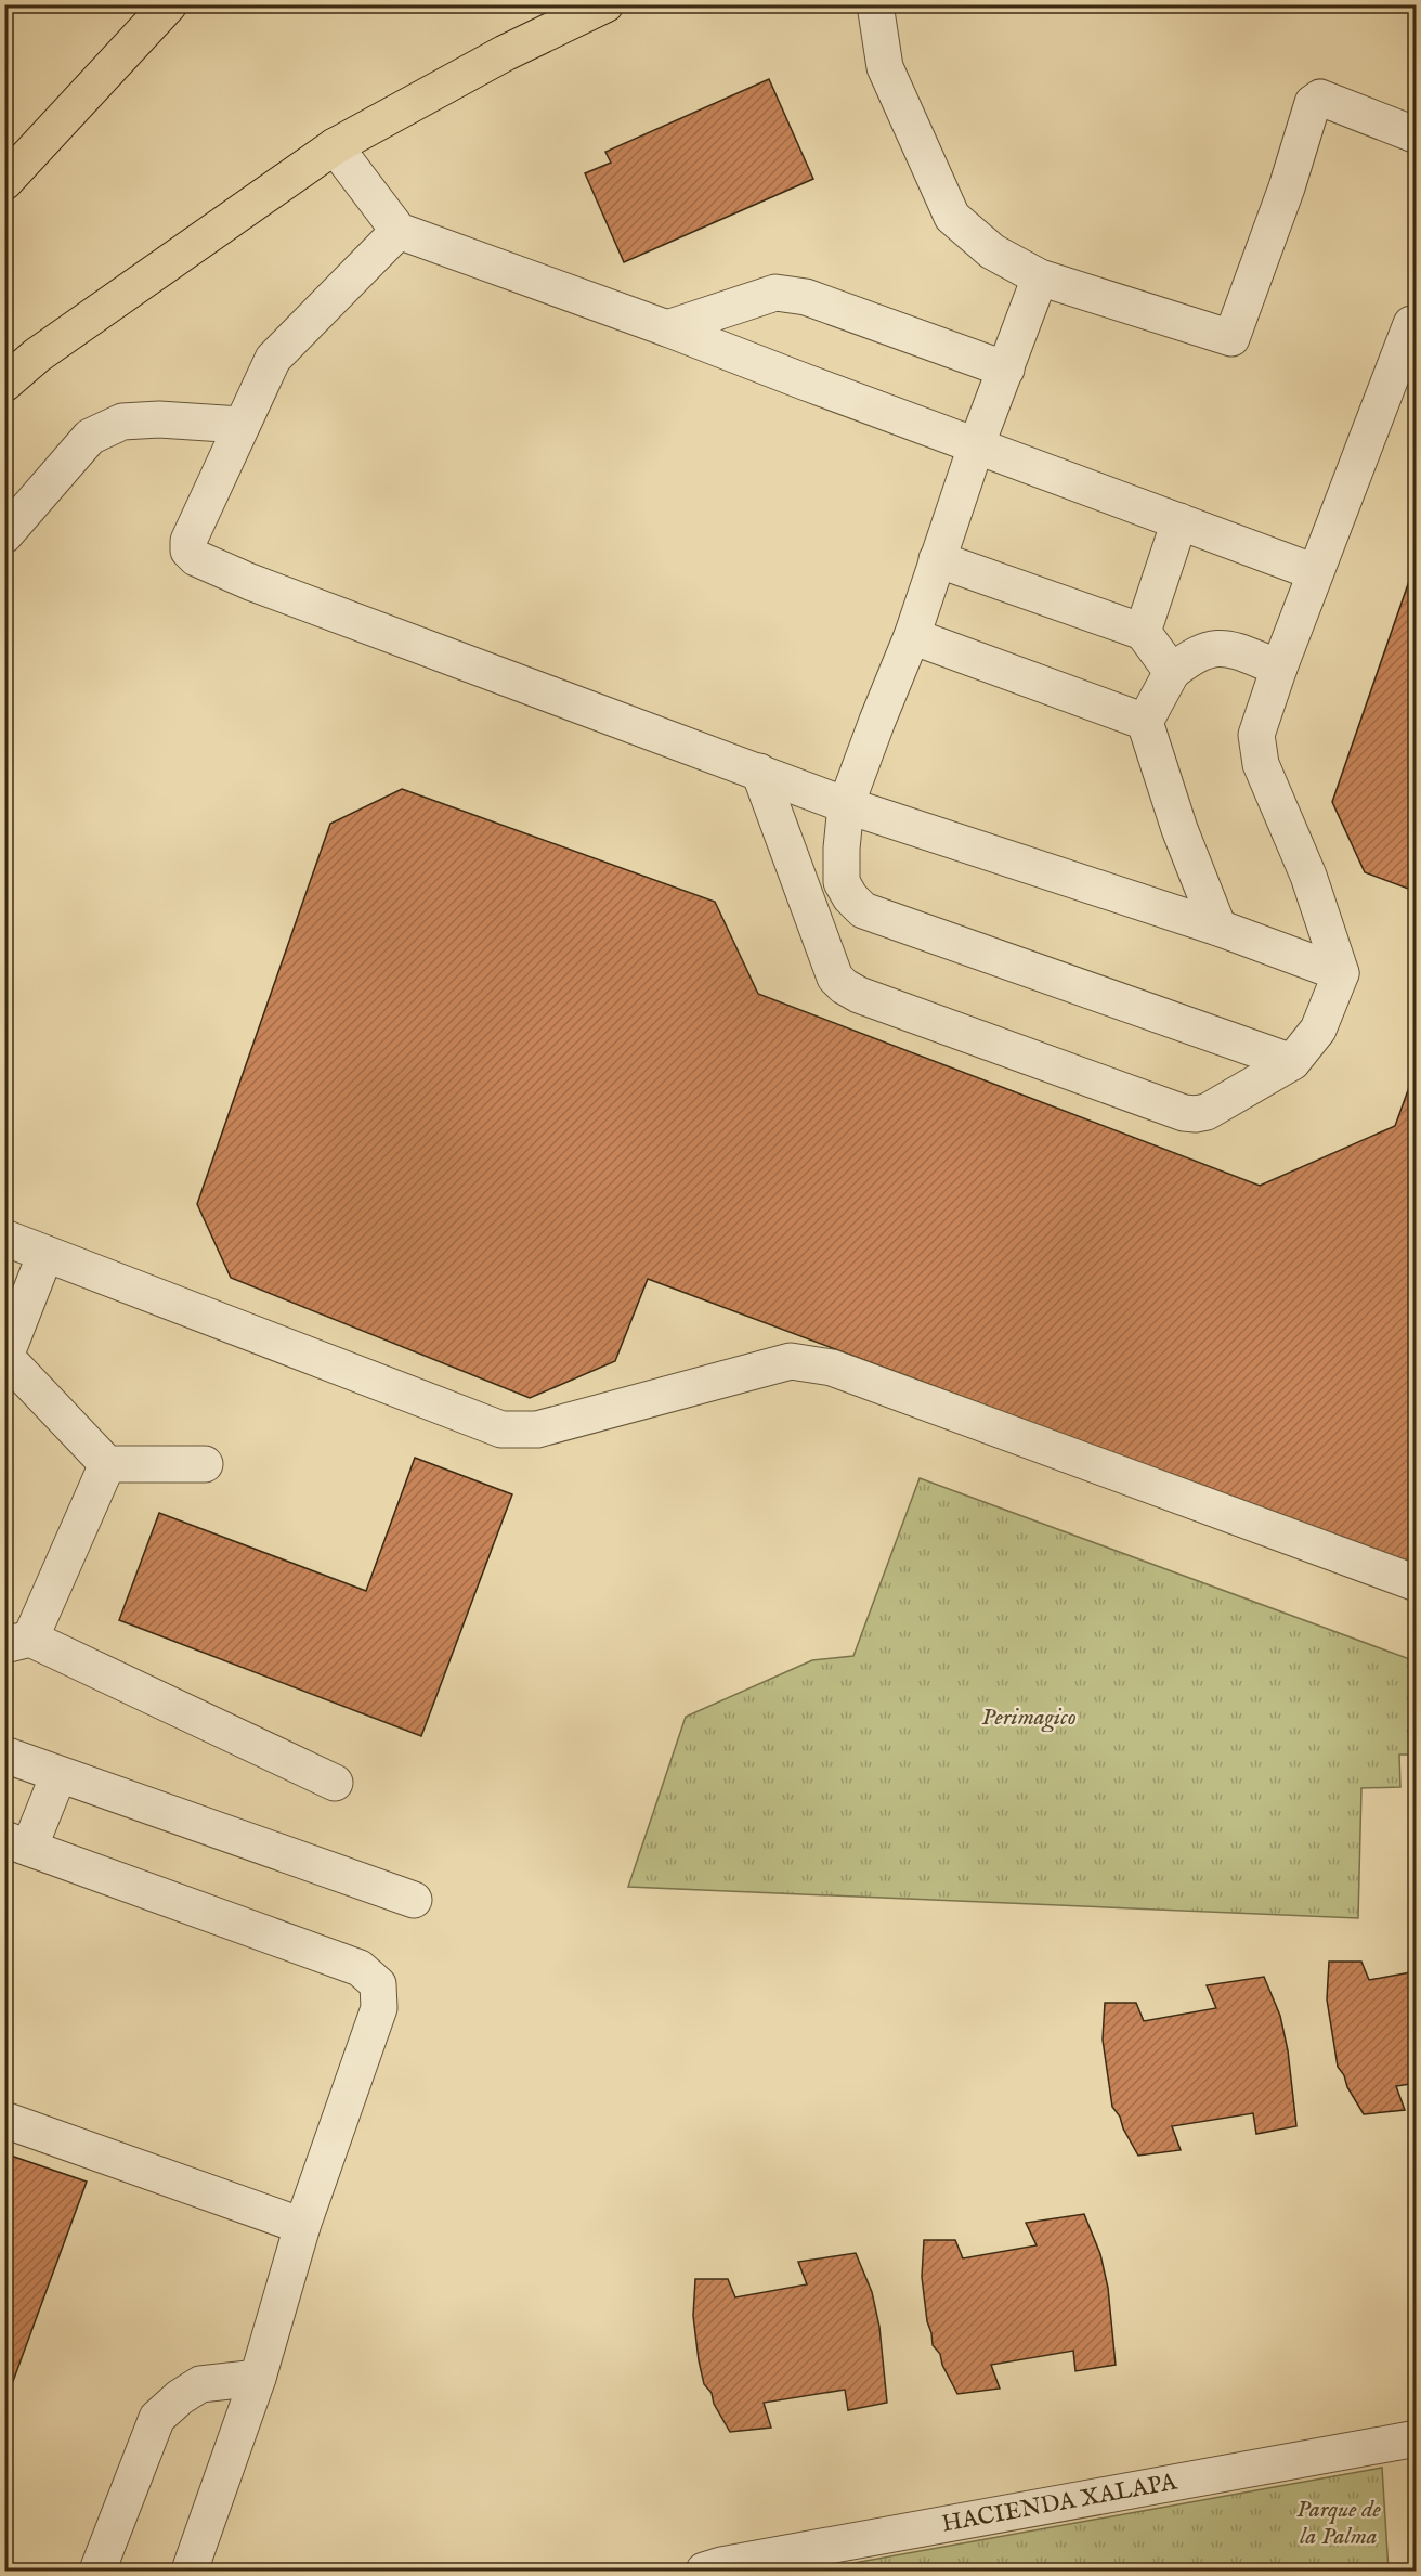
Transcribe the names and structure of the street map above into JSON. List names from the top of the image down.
{
  "streets": {
    "street": ["HACIENDA XALAPA"]
  },
  "parks": ["Perimagico", "Parque de la Palma"]
}
